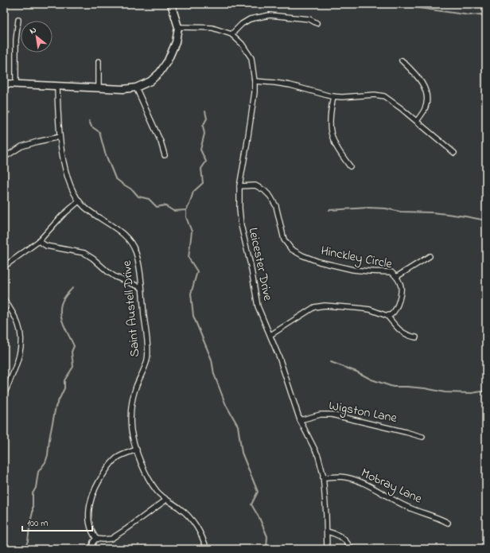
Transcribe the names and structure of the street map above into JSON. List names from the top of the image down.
{
  "streets": {
    "street": [
      "Hinckley Circle",
      "Leicester Drive",
      "Saint Austell Drive",
      "Wigston Lane",
      "Mobray Lane"
    ]
  },
  "crossings": [
    ["Hinckley Circle", "Leicester Drive"],
    ["Leicester Drive", "Wigston Lane"],
    ["Leicester Drive", "Mobray Lane"]
  ],
  "scale_bar": "100 m",
  "north": "top left"
}
